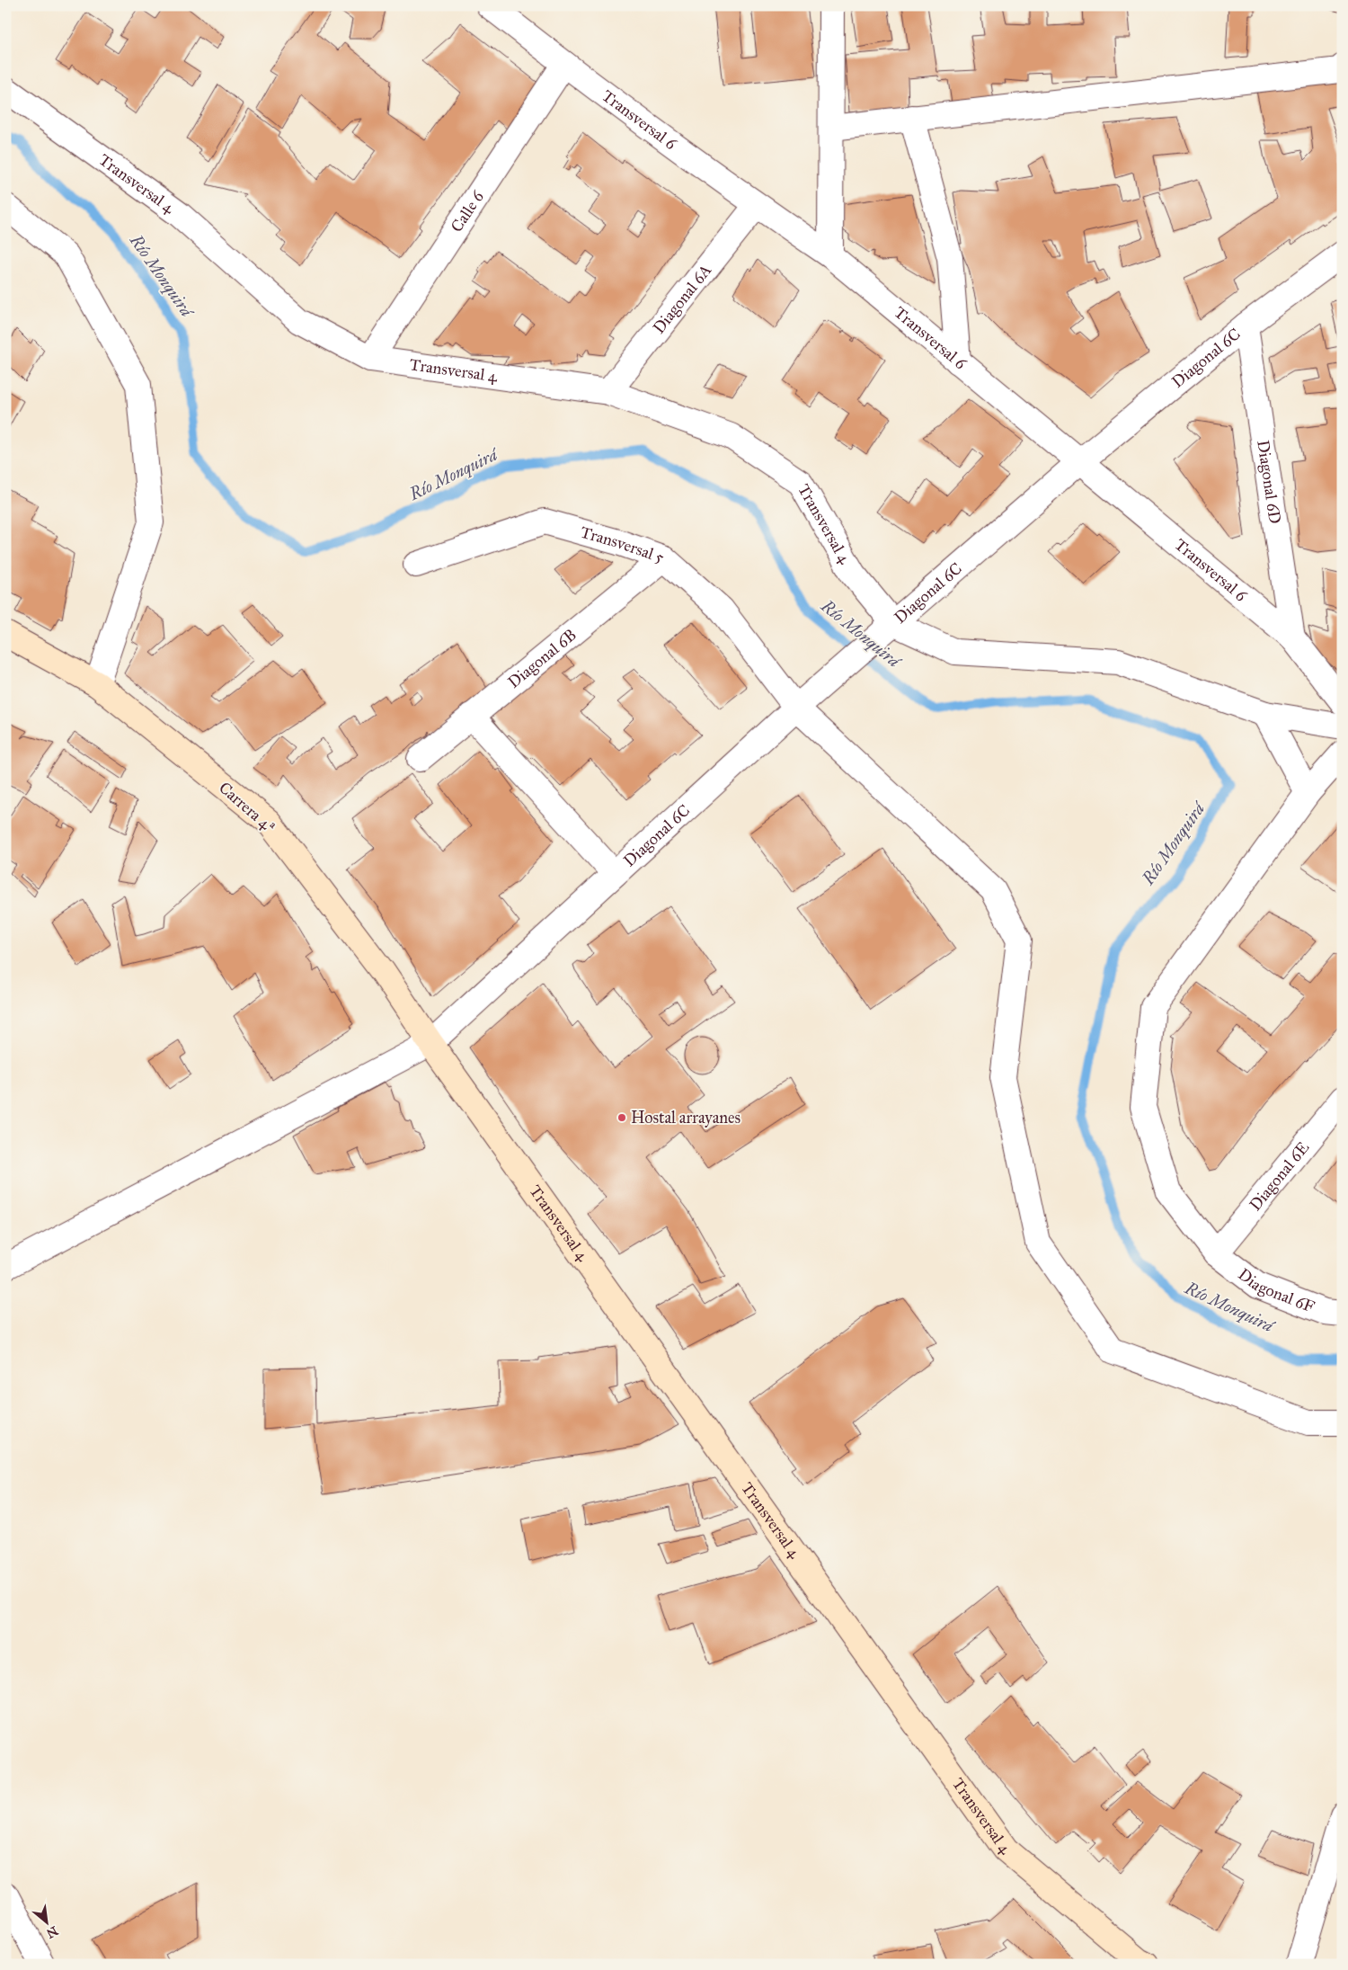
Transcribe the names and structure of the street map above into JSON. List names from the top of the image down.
{
  "streets": {
    "street": [
      "Transversal 6",
      "Transversal 4",
      "Calle 6",
      "Diagonal 6A",
      "Diagonal 6C",
      "Diagonal 6D",
      "Transversal 5",
      "Diagonal 6B",
      "Carrera 4ª",
      "Diagonal 6E",
      "Diagonal 6F"
    ]
  },
  "crossings": [
    ["Transversal 6", "Calle 6"],
    ["Transversal 6", "Diagonal 6A"],
    ["Transversal 6", "Diagonal 6C"],
    ["Transversal 6", "Diagonal 6D"],
    ["Transversal 4", "Calle 6"],
    ["Transversal 4", "Diagonal 6A"],
    ["Transversal 4", "Diagonal 6C"],
    ["Transversal 4", "Carrera 4ª"],
    ["Diagonal 6C", "Diagonal 6D"],
    ["Diagonal 6C", "Transversal 5"],
    ["Diagonal 6C", "Carrera 4ª"],
    ["Transversal 5", "Diagonal 6B"],
    ["Diagonal 6E", "Diagonal 6F"]
  ],
  "water": ["Río Monquirá"],
  "places": ["Hostal arrayanes"],
  "north": "bottom right"
}
